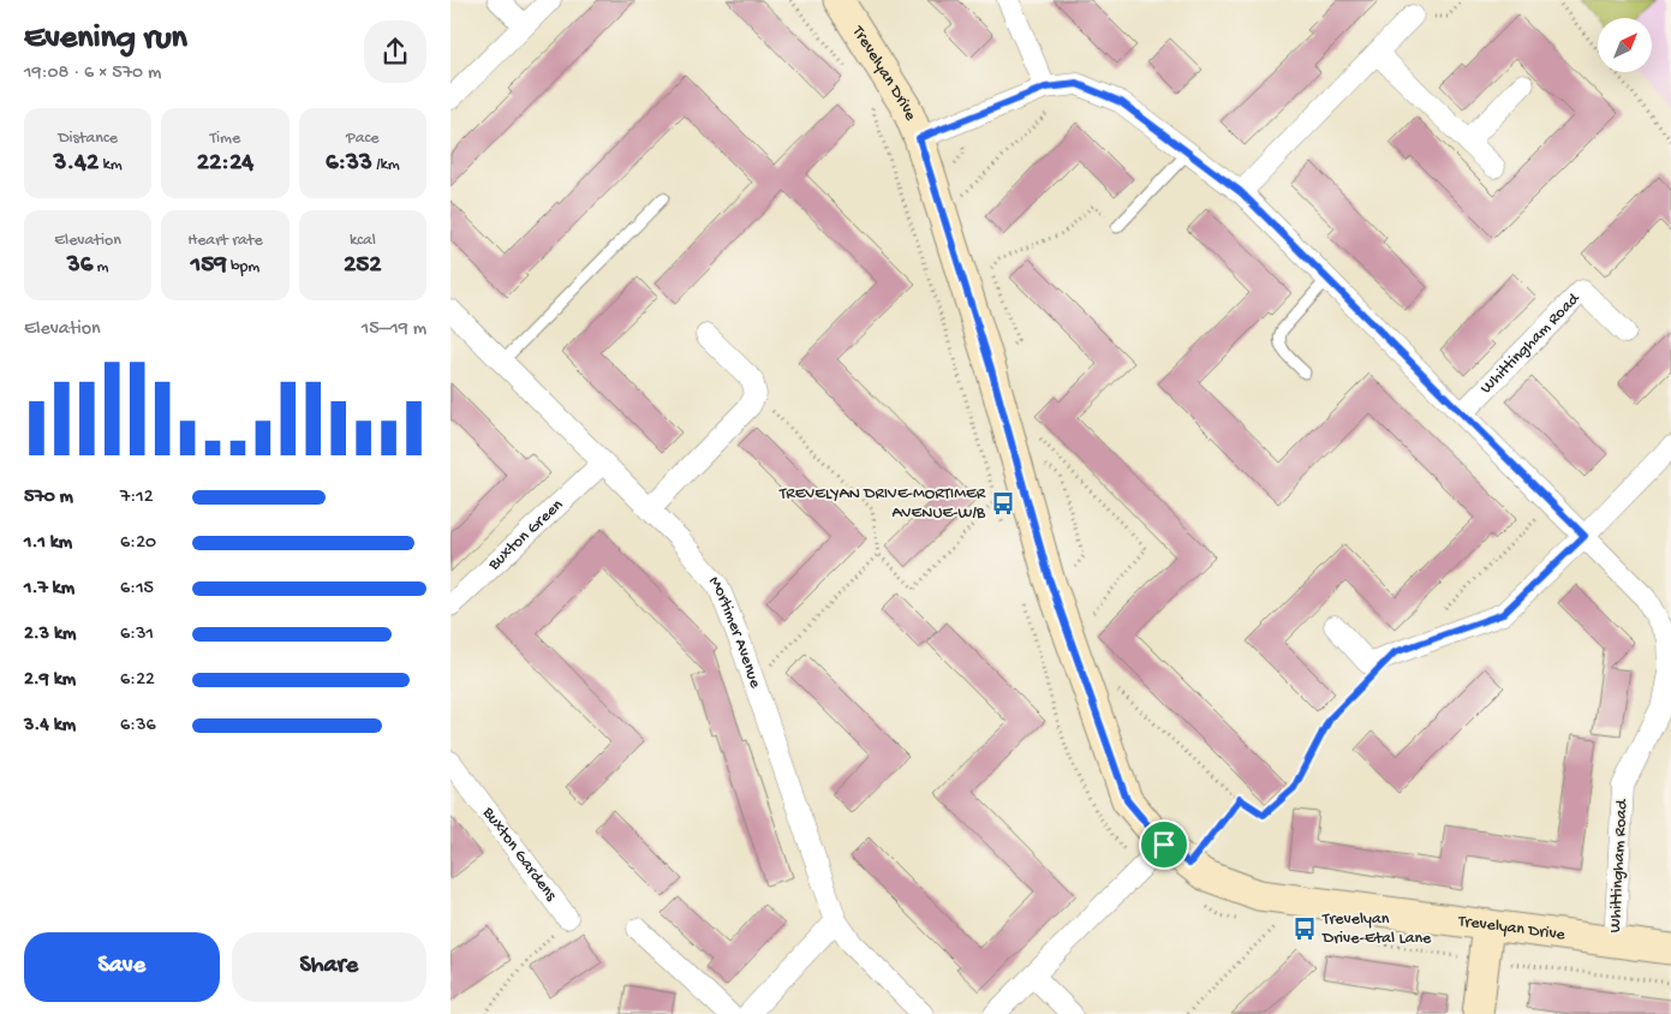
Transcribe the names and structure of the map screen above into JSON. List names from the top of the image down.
{
  "streets": {
    "street": [
      "Trevelyan Drive",
      "Whittingham Road",
      "Buxton Green",
      "Mortimer Avenue",
      "Buxton Gardens"
    ]
  },
  "crossings": [
    ["Trevelyan Drive", "Whittingham Road"],
    ["Buxton Green", "Mortimer Avenue"]
  ],
  "places": {
    "bus stop": ["TREVELYAN DRIVE-MORTIMER AVENUE-W/B", "Trevelyan Drive-Etal Lane"]
  },
  "north": "top right",
  "page": {
    "heading": ["Evening run", "19:08 · 6 × 570 m"],
    "stats": [
      ["Distance", "3.42 km"],
      ["Time", "22:24"],
      ["Pace", "6:33 /km"],
      ["Elevation", "36 m"],
      ["Heart rate", "159 bpm"],
      ["kcal", "252"]
    ],
    "chart": ["Elevation", "15–19 m"],
    "list": [
      {
        "name": "570 m",
        "note": "7:12"
      },
      {
        "name": "1.1 km",
        "note": "6:20"
      },
      {
        "name": "1.7 km",
        "note": "6:15"
      },
      {
        "name": "2.3 km",
        "note": "6:31"
      },
      {
        "name": "2.9 km",
        "note": "6:22"
      },
      {
        "name": "3.4 km",
        "note": "6:36"
      }
    ],
    "buttons": ["Save", "Share"]
  }
}
